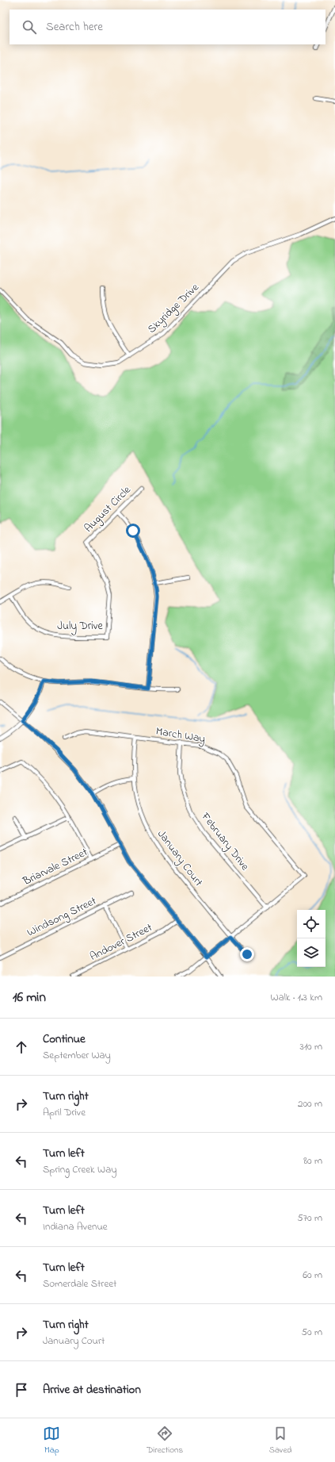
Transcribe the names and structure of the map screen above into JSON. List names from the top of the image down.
{
  "streets": {
    "street": [
      "Skyridge Drive",
      "August Circle",
      "July Drive",
      "March Way",
      "February Drive",
      "January Court",
      "Briarvale Street",
      "Windsong Street",
      "Andover Street"
    ]
  },
  "crossings": [
    ["August Circle", "July Drive"],
    ["March Way", "February Drive"],
    ["March Way", "January Court"]
  ],
  "page": {
    "search": "Search here",
    "heading": ["16 min", "Walk · 1.3 km"],
    "list": [
      ["Continue", "September Way", "310 m"],
      ["Turn right", "April Drive", "200 m"],
      ["Turn left", "Spring Creek Way", "80 m"],
      ["Turn left", "Indiana Avenue", "570 m"],
      ["Turn left", "Somerdale Street", "60 m"],
      ["Turn right", "January Court", "50 m"],
      "Arrive at destination"
    ],
    "nav": ["Map", "Directions", "Saved"]
  }
}
